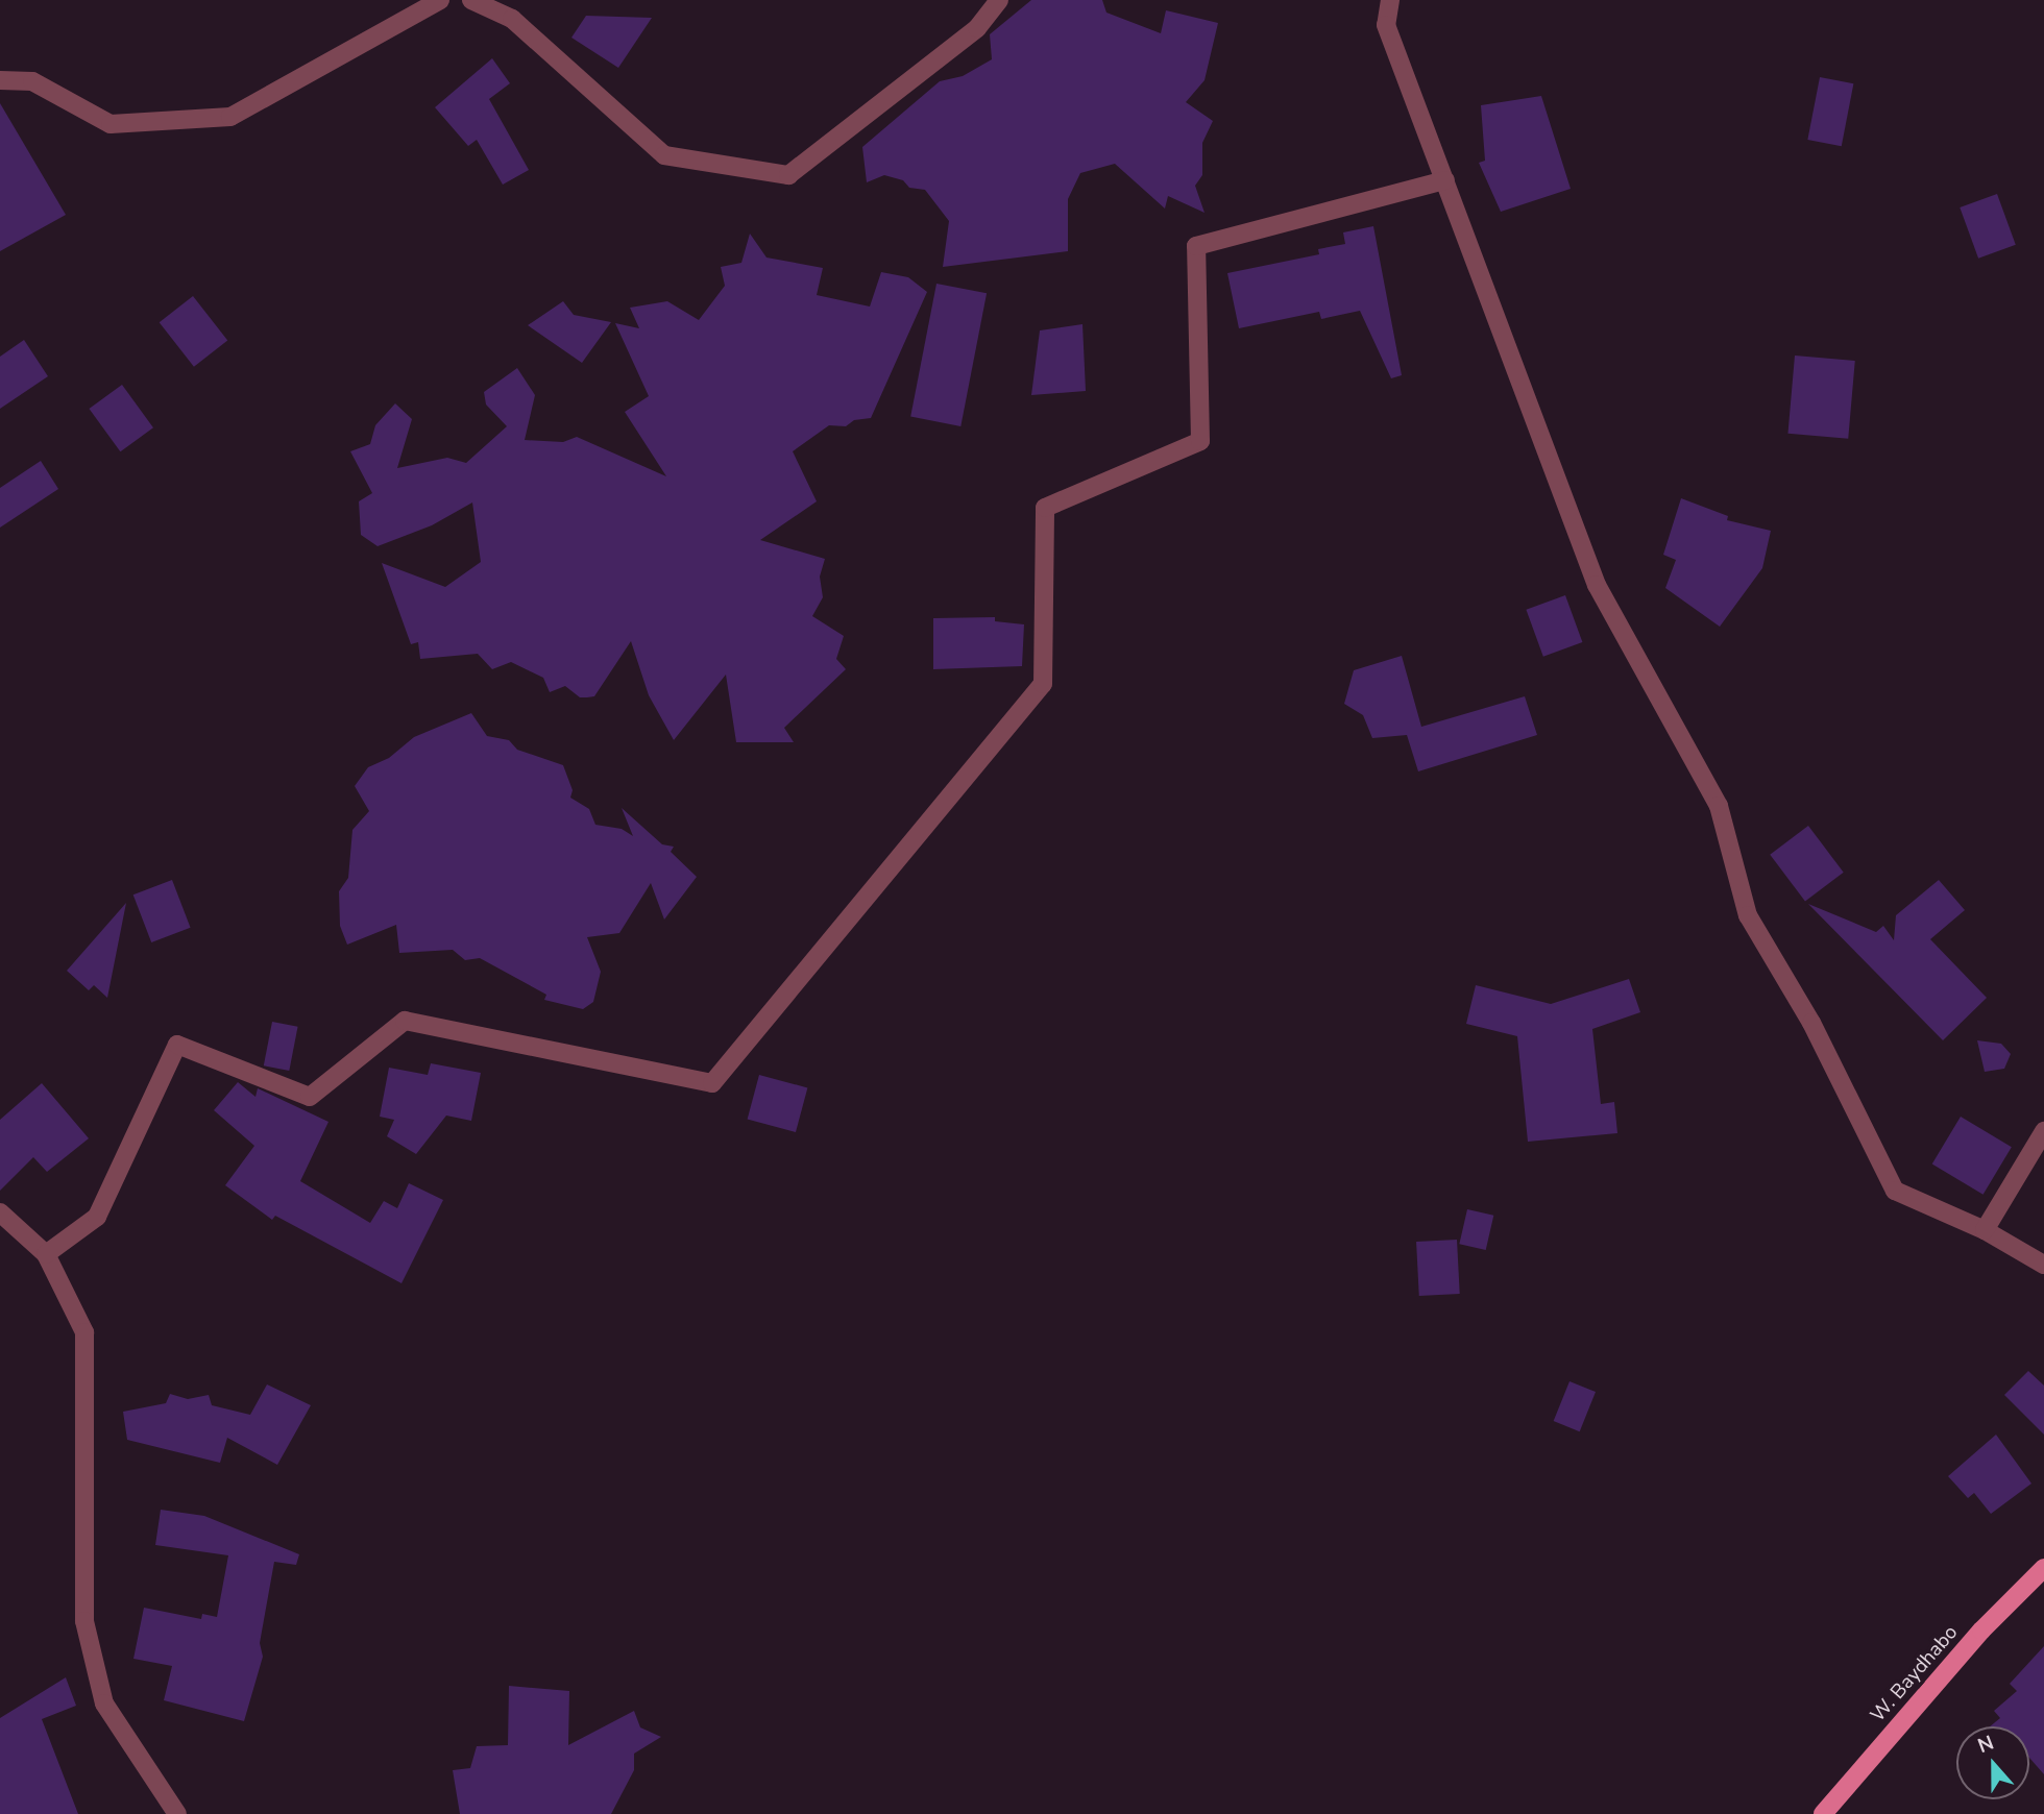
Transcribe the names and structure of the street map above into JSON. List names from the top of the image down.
{
  "streets": {
    "main road": ["W. Baydhabo"]
  },
  "north": "top"
}
